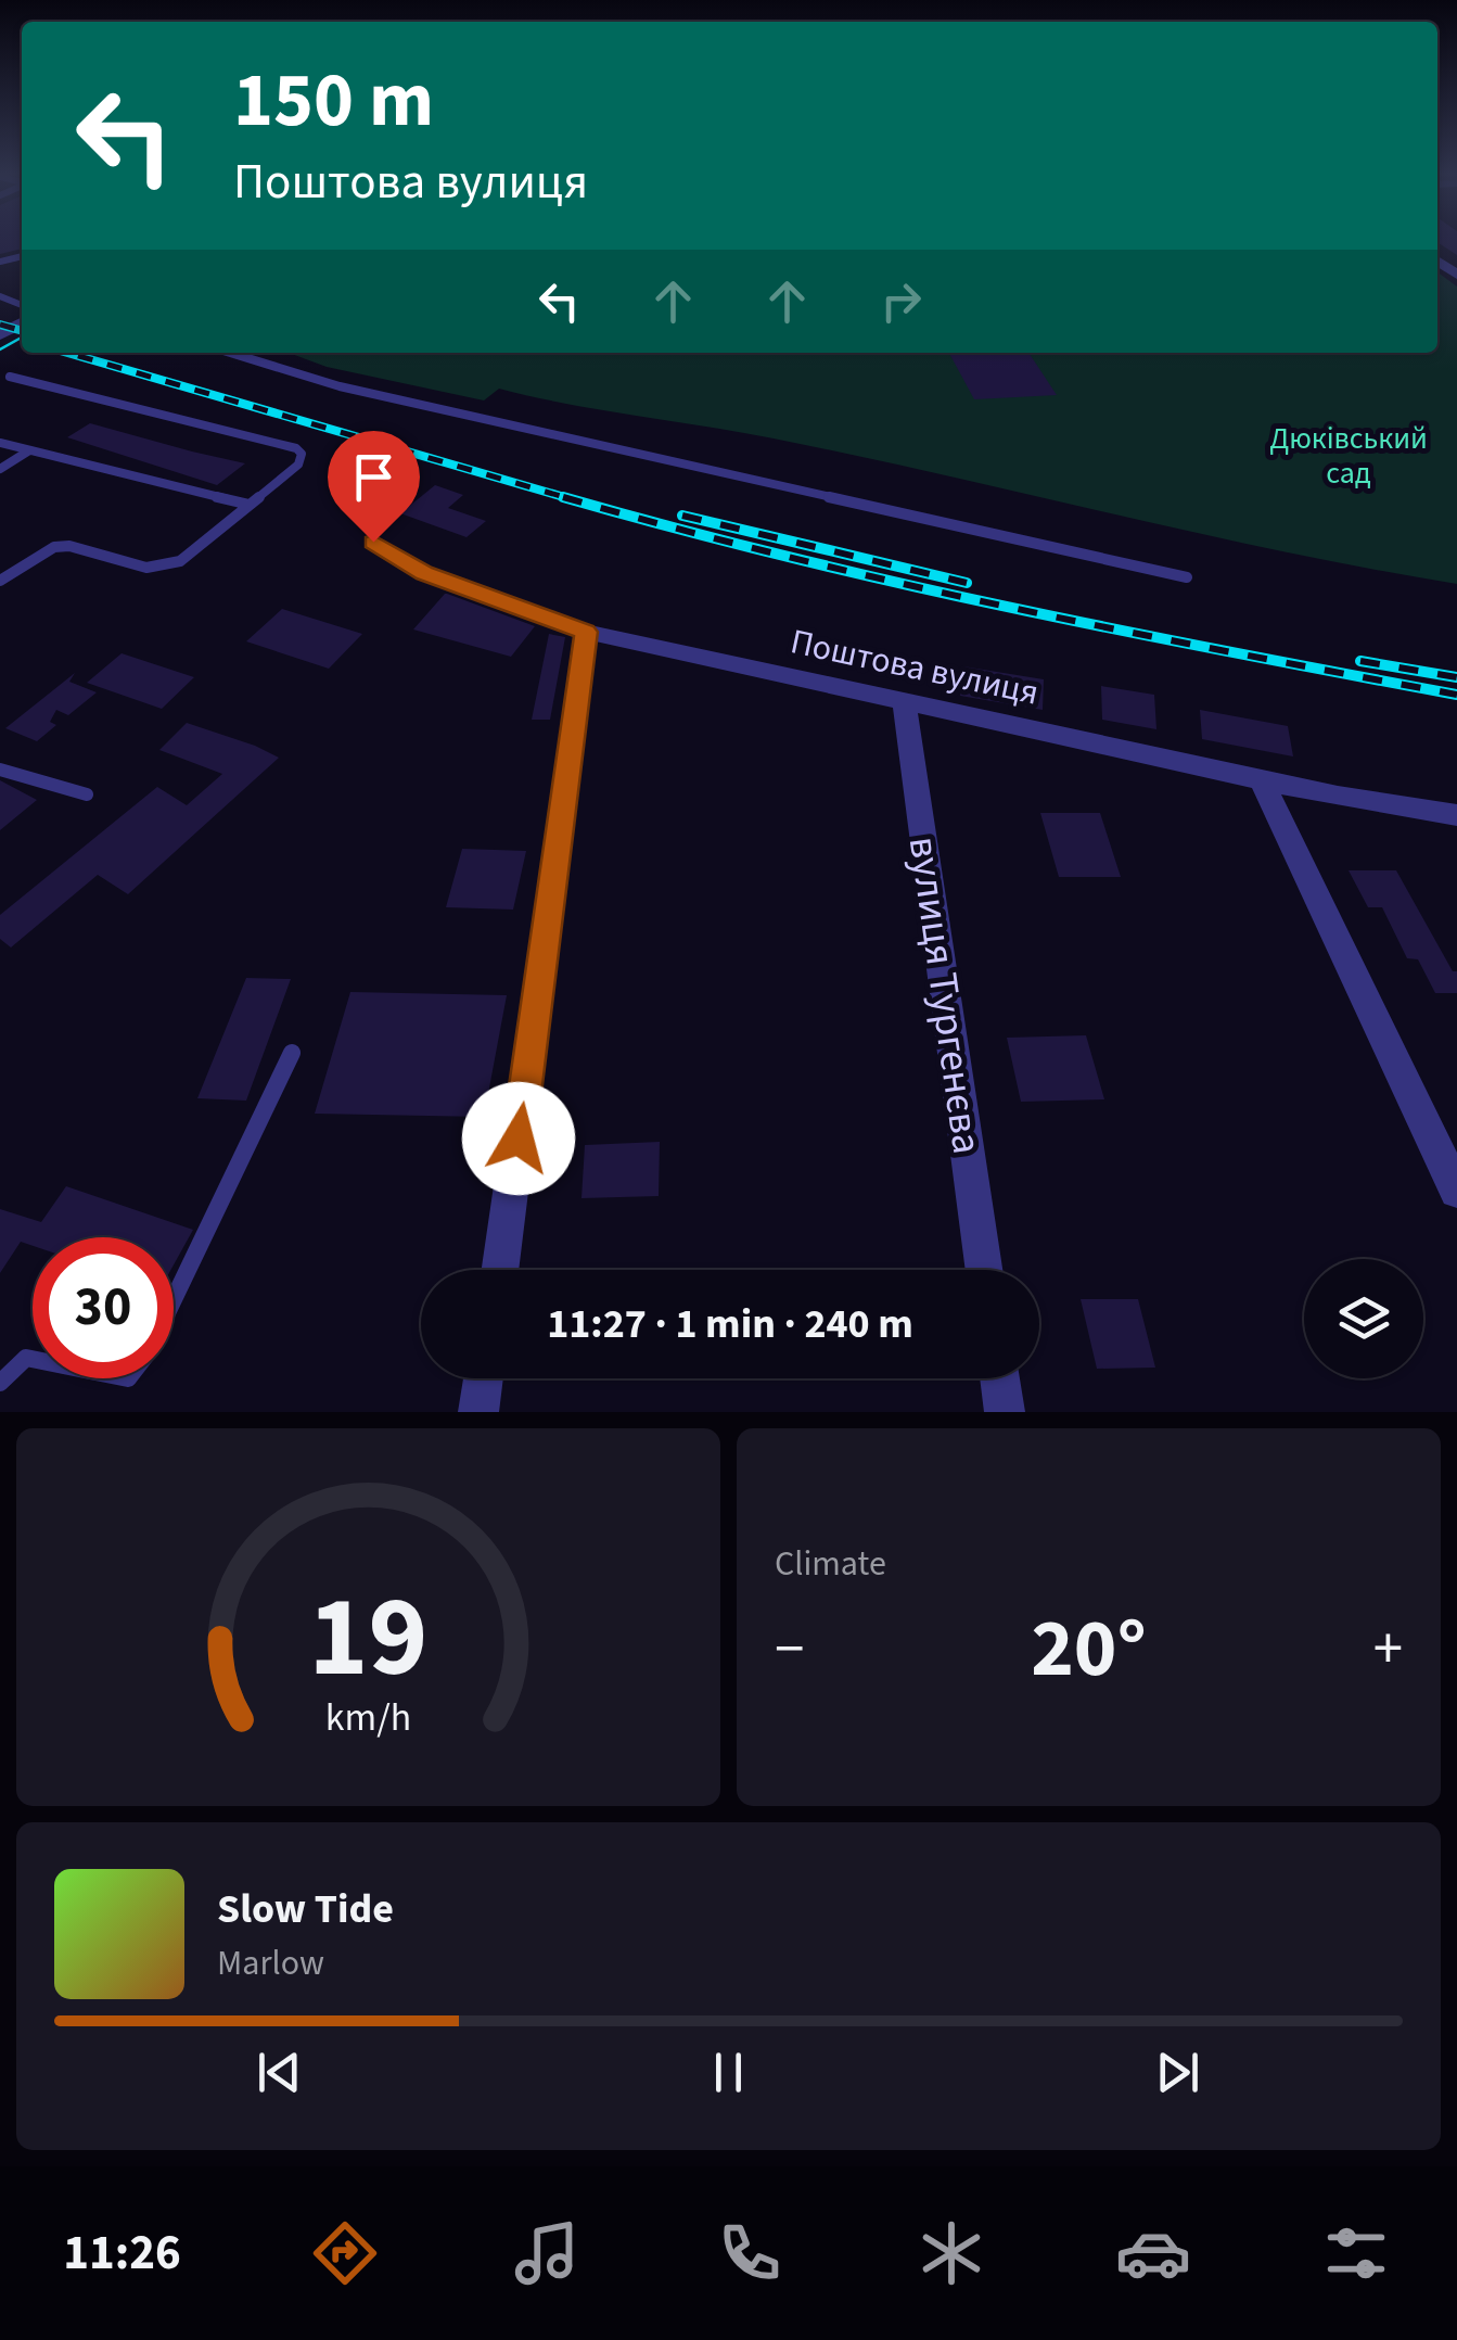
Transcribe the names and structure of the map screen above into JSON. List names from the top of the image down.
{
  "streets": {
    "street": ["Поштова вулиця", "вулиця Тургенєва"]
  },
  "crossings": [
    ["Поштова вулиця", "вулиця Тургенєва"]
  ],
  "parks": ["Дюківський сад"],
  "page": {
    "turn": ["150 m", "Поштова вулиця"],
    "limit": "30",
    "trip": "11:27 · 1 min · 240 m",
    "tile": "Climate",
    "heat": ["−", "20°", "+"],
    "song": ["Slow Tide", "Marlow"],
    "tabs": "11:26",
    "gauge": ["19", "km/h"]
  }
}
